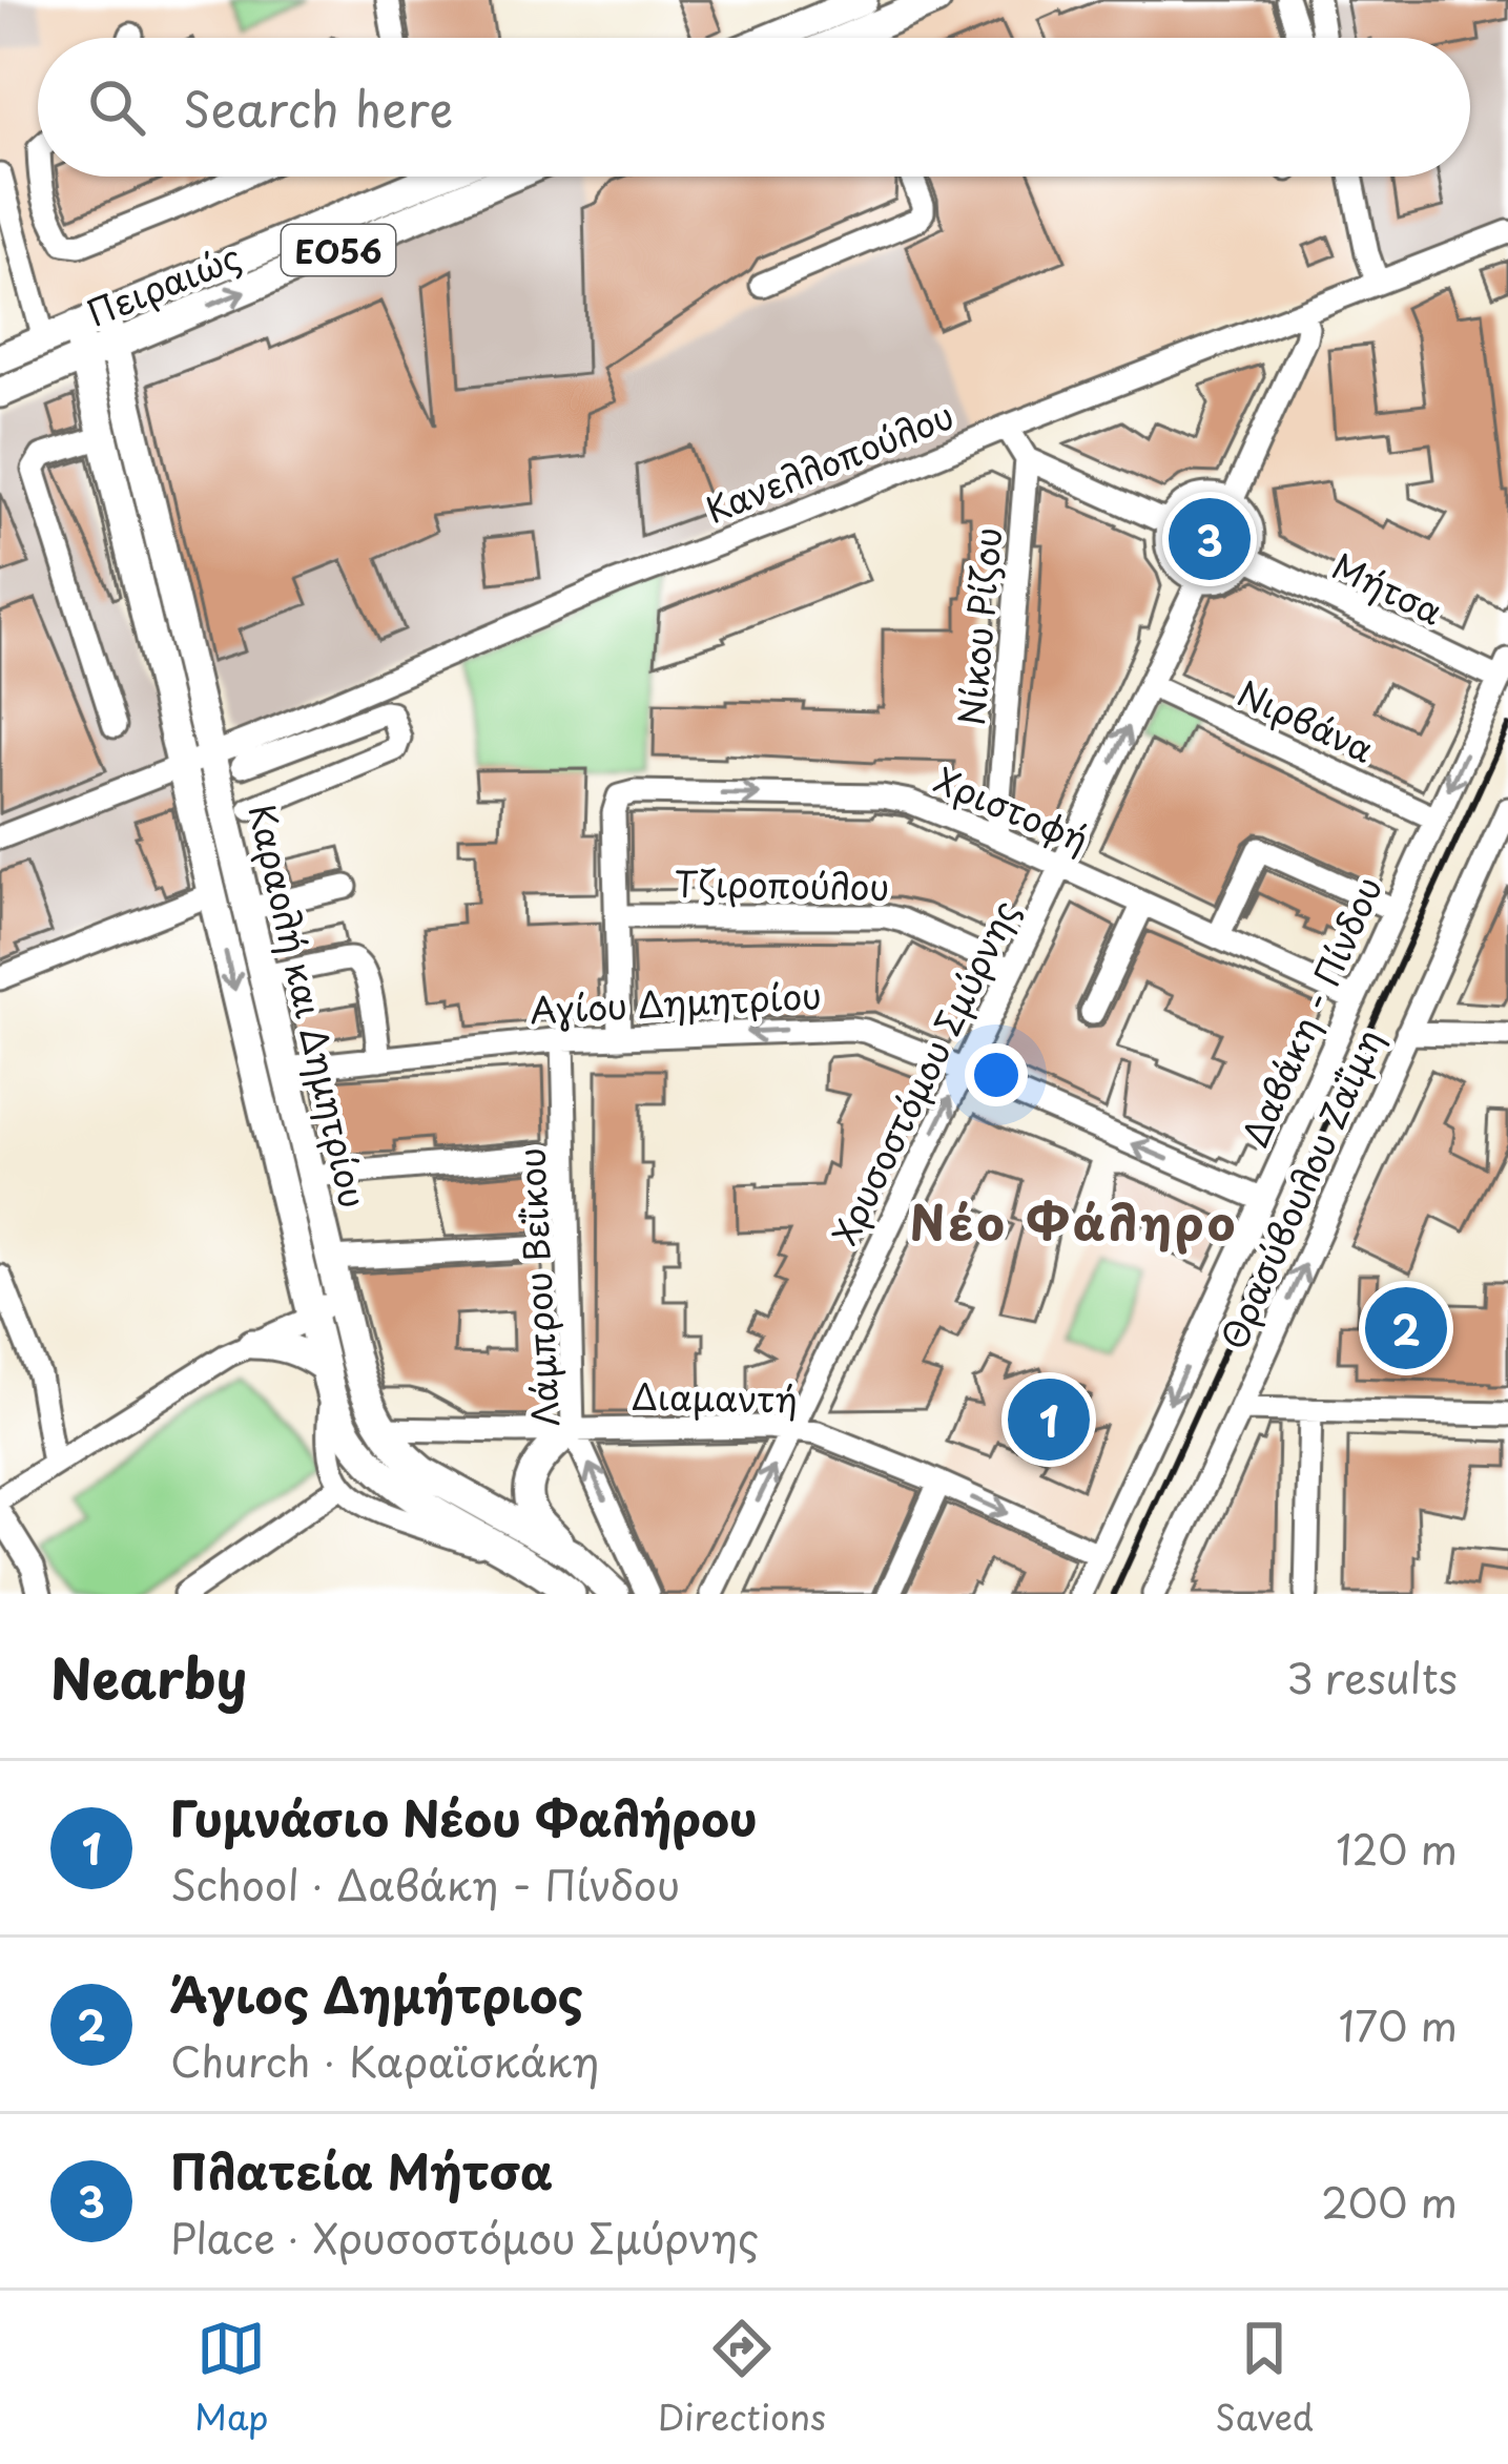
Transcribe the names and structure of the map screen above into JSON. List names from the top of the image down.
{
  "streets": {
    "main road": ["ΕΟ56", "Πειραιώς", "Καραολή και Δημητρίου"],
    "street": [
      "Κανελλοπούλου",
      "Μήτσα",
      "Νίκου Ρίζου",
      "Νιρβάνα",
      "Χριστοφή",
      "Τζιροπούλου",
      "Αγίου Δημητρίου",
      "Δαβάκη - Πίνδου",
      "Χρυσοστόμου Σμύρνης",
      "Θρασύβουλου Ζαΐμη",
      "Λάμπρου Βεΐκου",
      "Διαμαντή"
    ]
  },
  "crossings": [
    ["Πειραιώς", "Καραολή και Δημητρίου"],
    ["Κανελλοπούλου", "Καραολή και Δημητρίου"],
    ["Μήτσα", "Δαβάκη - Πίνδου"],
    ["Μήτσα", "Χρυσοστόμου Σμύρνης"],
    ["Νίκου Ρίζου", "Χριστοφή"],
    ["Νιρβάνα", "Δαβάκη - Πίνδου"],
    ["Νιρβάνα", "Χρυσοστόμου Σμύρνης"],
    ["Χριστοφή", "Τζιροπούλου"],
    ["Χριστοφή", "Δαβάκη - Πίνδου"],
    ["Χριστοφή", "Χρυσοστόμου Σμύρνης"],
    ["Τζιροπούλου", "Χρυσοστόμου Σμύρνης"],
    ["Αγίου Δημητρίου", "Καραολή και Δημητρίου"],
    ["Αγίου Δημητρίου", "Δαβάκη - Πίνδου"],
    ["Αγίου Δημητρίου", "Χρυσοστόμου Σμύρνης"],
    ["Αγίου Δημητρίου", "Λάμπρου Βεΐκου"],
    ["Καραολή και Δημητρίου", "Διαμαντή"],
    ["Δαβάκη - Πίνδου", "Διαμαντή"],
    ["Χρυσοστόμου Σμύρνης", "Διαμαντή"],
    ["Λάμπρου Βεΐκου", "Διαμαντή"]
  ],
  "one_way": ["Αγίου Δημητρίου", "Χρυσοστόμου Σμύρνης", "Θρασύβουλου Ζαΐμη"],
  "districts": ["Νέο Φάληρο"],
  "page": {
    "search": "Search here",
    "pins": ["3", "2", "1"],
    "heading": ["Nearby", "3 results"],
    "list": [
      {
        "mark": "1",
        "name": "Γυμνάσιο Νέου Φαλήρου",
        "note": "School · Δαβάκη - Πίνδου",
        "value": "120 m"
      },
      {
        "mark": "2",
        "name": "Άγιος Δημήτριος",
        "note": "Church · Καραϊσκάκη",
        "value": "170 m"
      },
      {
        "mark": "3",
        "name": "Πλατεία Μήτσα",
        "note": "Place · Χρυσοστόμου Σμύρνης",
        "value": "200 m"
      }
    ],
    "nav": ["Map", "Directions", "Saved"]
  }
}
